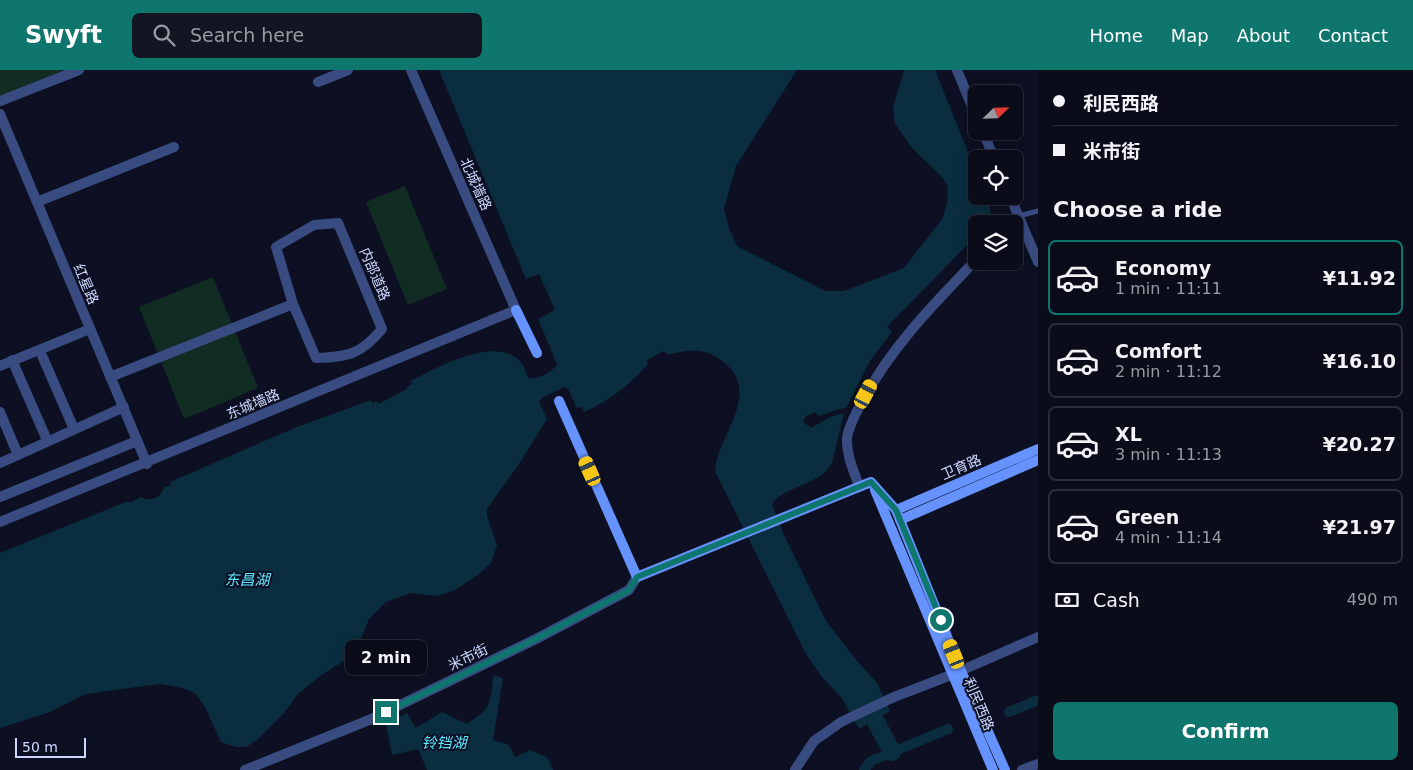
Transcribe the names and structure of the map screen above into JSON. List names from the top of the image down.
{
  "streets": {
    "main road": ["卫育路", "利民西路"],
    "street": [
      "北城墙路",
      "内部道路",
      "红星路",
      "东城墙路",
      "米市街"
    ]
  },
  "crossings": [
    ["北城墙路", "东城墙路"],
    ["红星路", "东城墙路"],
    ["卫育路", "利民西路"]
  ],
  "water": ["东昌湖", "铃铛湖"],
  "scale_bar": "50 m",
  "north": "top right",
  "page": {
    "header": "Swyft",
    "search": "Search here",
    "nav": [
      "Home",
      "Map",
      "About",
      "Contact"
    ],
    "banner": ["利民西路", "米市街"],
    "heading": "Choose a ride",
    "list": [
      {
        "name": "Economy",
        "note": "1 min · 11:11",
        "value": "¥11.92"
      },
      {
        "name": "Comfort",
        "note": "2 min · 11:12",
        "value": "¥16.10"
      },
      {
        "name": "XL",
        "note": "3 min · 11:13",
        "value": "¥20.27"
      },
      {
        "name": "Green",
        "note": "4 min · 11:14",
        "value": "¥21.97"
      }
    ],
    "pay": ["Cash", "490 m"],
    "bubble": "2 min",
    "buttons": "Confirm",
    "scale": "50 m"
  }
}
